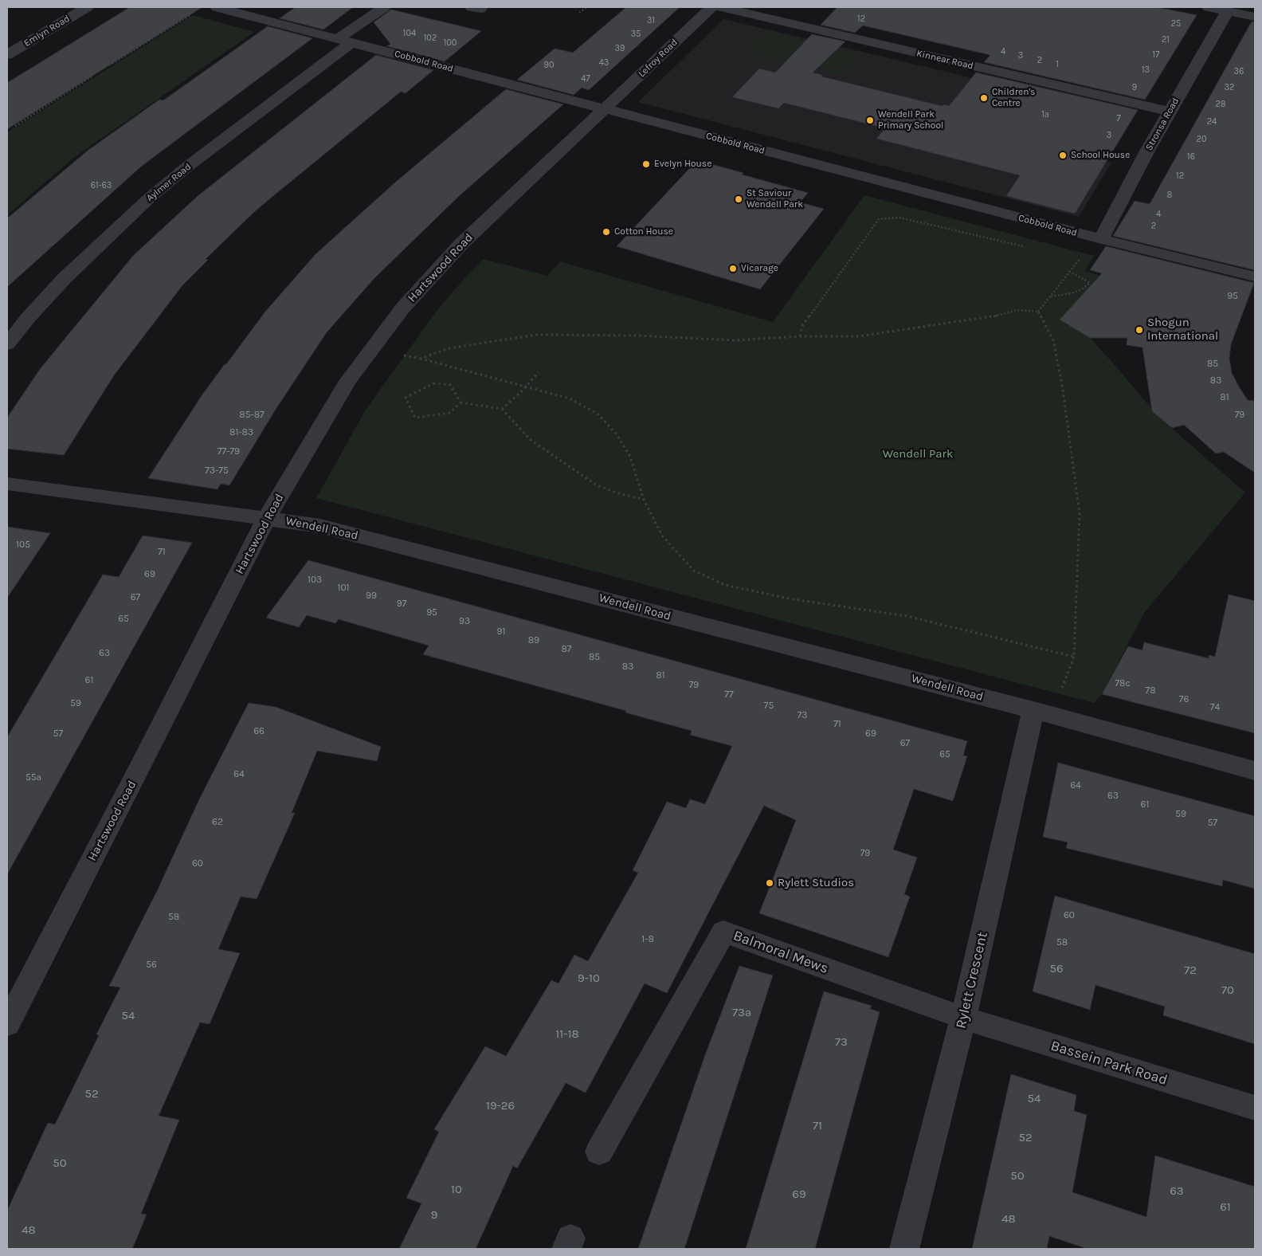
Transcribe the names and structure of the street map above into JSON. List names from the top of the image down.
{
  "streets": {
    "street": [
      "Emlyn Road",
      "Lefroy Road",
      "Kinnear Road",
      "Cobbold Road",
      "Stronsa Road",
      "Aylmer Road",
      "Hartswood Road",
      "Wendell Road",
      "Balmoral Mews",
      "Rylett Crescent",
      "Bassein Park Road"
    ]
  },
  "crossings": [
    ["Lefroy Road", "Cobbold Road"],
    ["Lefroy Road", "Hartswood Road"],
    ["Kinnear Road", "Stronsa Road"],
    ["Cobbold Road", "Stronsa Road"],
    ["Cobbold Road", "Aylmer Road"],
    ["Cobbold Road", "Hartswood Road"],
    ["Hartswood Road", "Wendell Road"],
    ["Wendell Road", "Rylett Crescent"],
    ["Balmoral Mews", "Rylett Crescent"],
    ["Balmoral Mews", "Bassein Park Road"],
    ["Rylett Crescent", "Bassein Park Road"]
  ],
  "parks": ["Wendell Park"],
  "places": [
    "Children's Centre",
    "Wendell Park Primary School",
    "School House",
    "Evelyn House",
    "St Saviour Wendell Park",
    "Cotton House",
    "Vicarage",
    "Shogun International",
    "Rylett Studios"
  ],
  "house_numbers": [
    "12",
    "31",
    "25",
    "104",
    "35",
    "102",
    "21",
    "100",
    "39",
    "4",
    "17",
    "3",
    "2",
    "43",
    "1",
    "90",
    "13",
    "36",
    "47",
    "9",
    "32",
    "28",
    "1a",
    "7",
    "24",
    "3",
    "20",
    "16",
    "12",
    "61-63",
    "8",
    "4",
    "2",
    "95",
    "85",
    "83",
    "81",
    "85-87",
    "79",
    "81-83",
    "77-79",
    "73-75",
    "105",
    "71",
    "69",
    "103",
    "101",
    "99",
    "67",
    "97",
    "95",
    "65",
    "93",
    "91",
    "89",
    "87",
    "63",
    "85",
    "83",
    "81",
    "61",
    "78c",
    "79",
    "78",
    "77",
    "76",
    "59",
    "75",
    "74",
    "73",
    "71",
    "66",
    "57",
    "69",
    "67",
    "65",
    "64",
    "55a",
    "64",
    "63",
    "61",
    "59",
    "62",
    "57",
    "79",
    "60",
    "60",
    "58",
    "1-8",
    "58",
    "56",
    "56",
    "72",
    "9-10",
    "70",
    "73a",
    "54",
    "11-18",
    "73",
    "52",
    "54",
    "19-26",
    "71",
    "52",
    "50",
    "50",
    "10",
    "63",
    "69",
    "61",
    "9",
    "48",
    "48"
  ]
}
